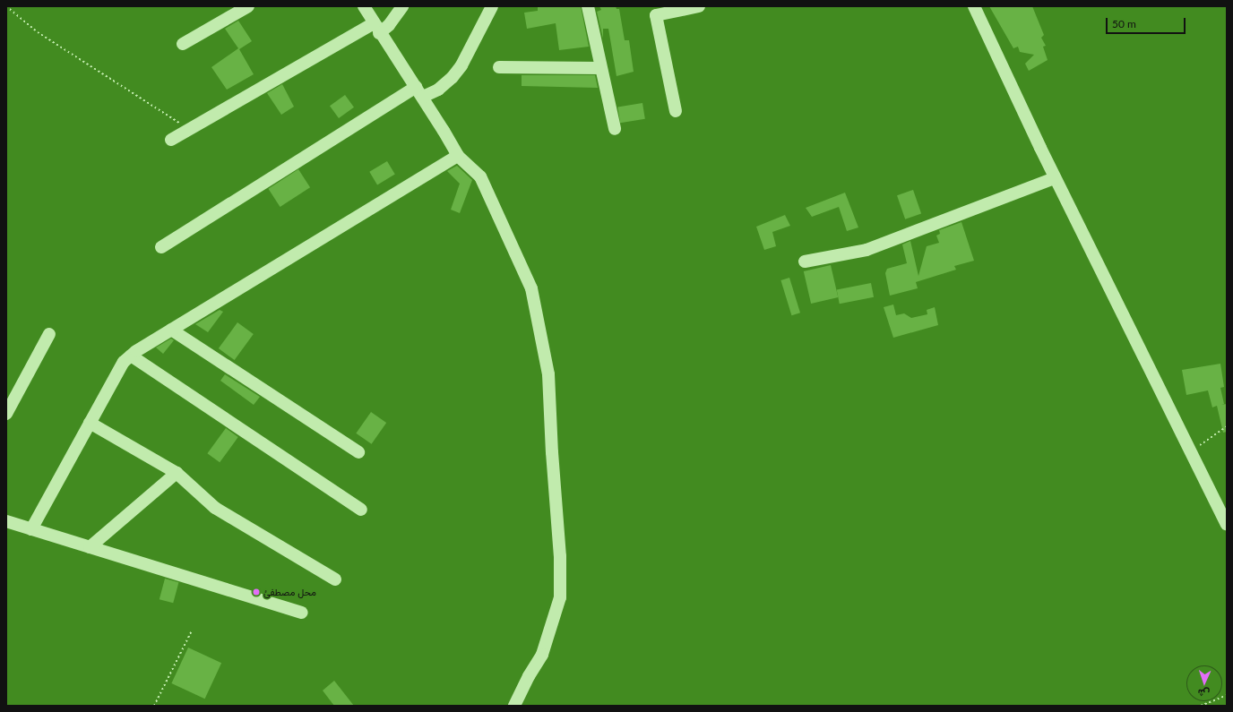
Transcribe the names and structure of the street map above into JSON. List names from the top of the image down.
{
  "places": ["محل مصطفئ"],
  "scale_bar": "50 m",
  "north": "bottom"
}
